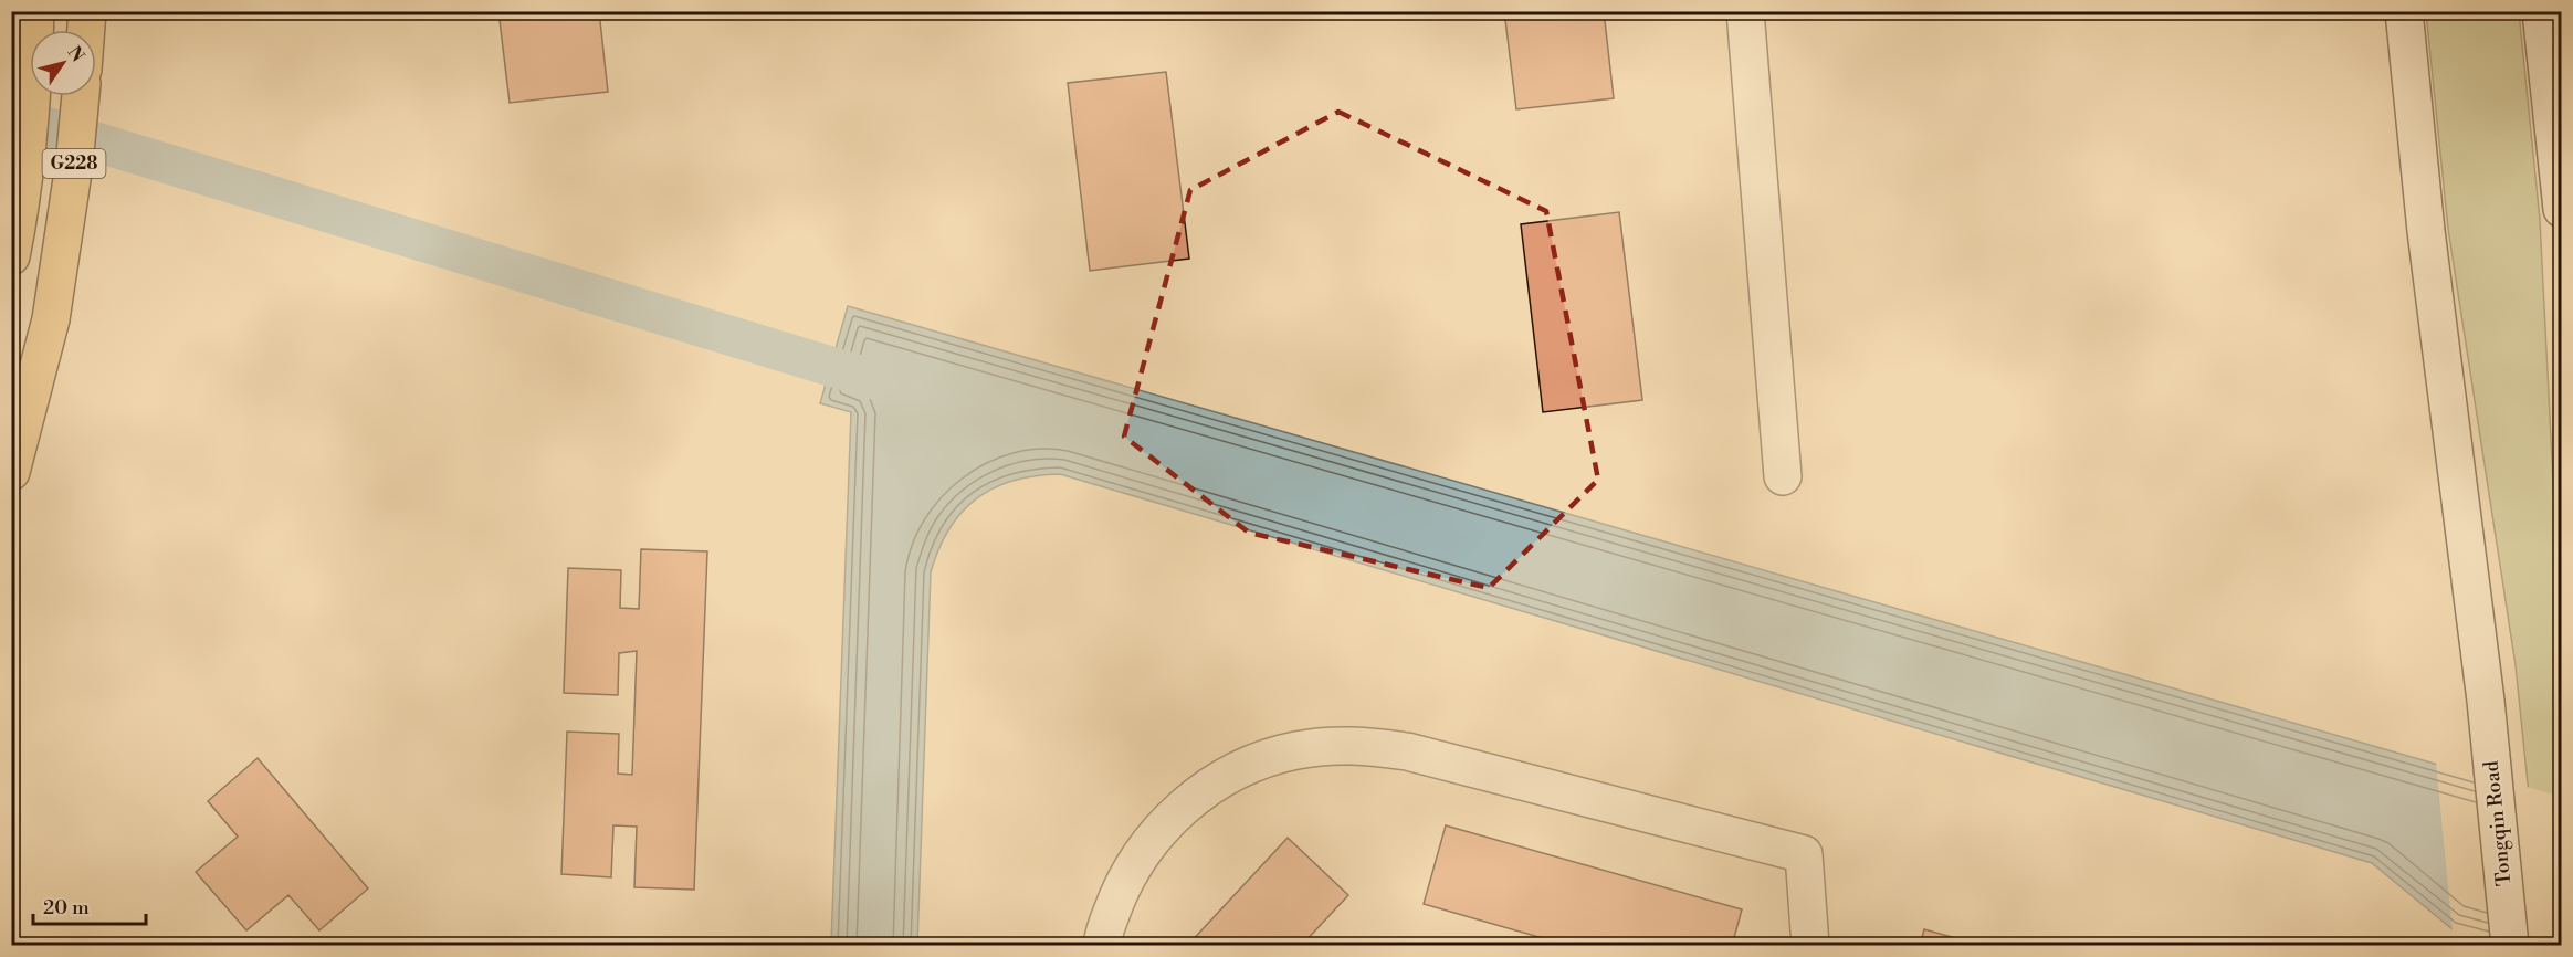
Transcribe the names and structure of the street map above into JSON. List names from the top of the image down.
{
  "streets": {
    "highway": ["G228"],
    "street": ["Tongqin Road"]
  },
  "scale_bar": "20 m",
  "north": "top right"
}
